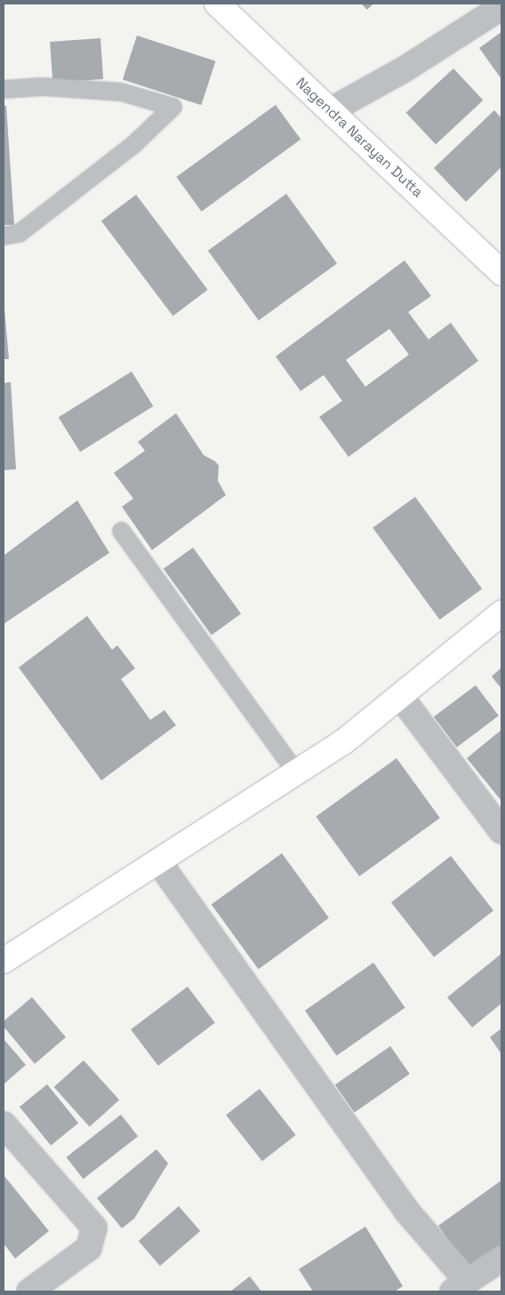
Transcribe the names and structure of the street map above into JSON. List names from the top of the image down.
{
  "streets": {
    "street": ["Nagendra Narayan Dutta"]
  }
}
